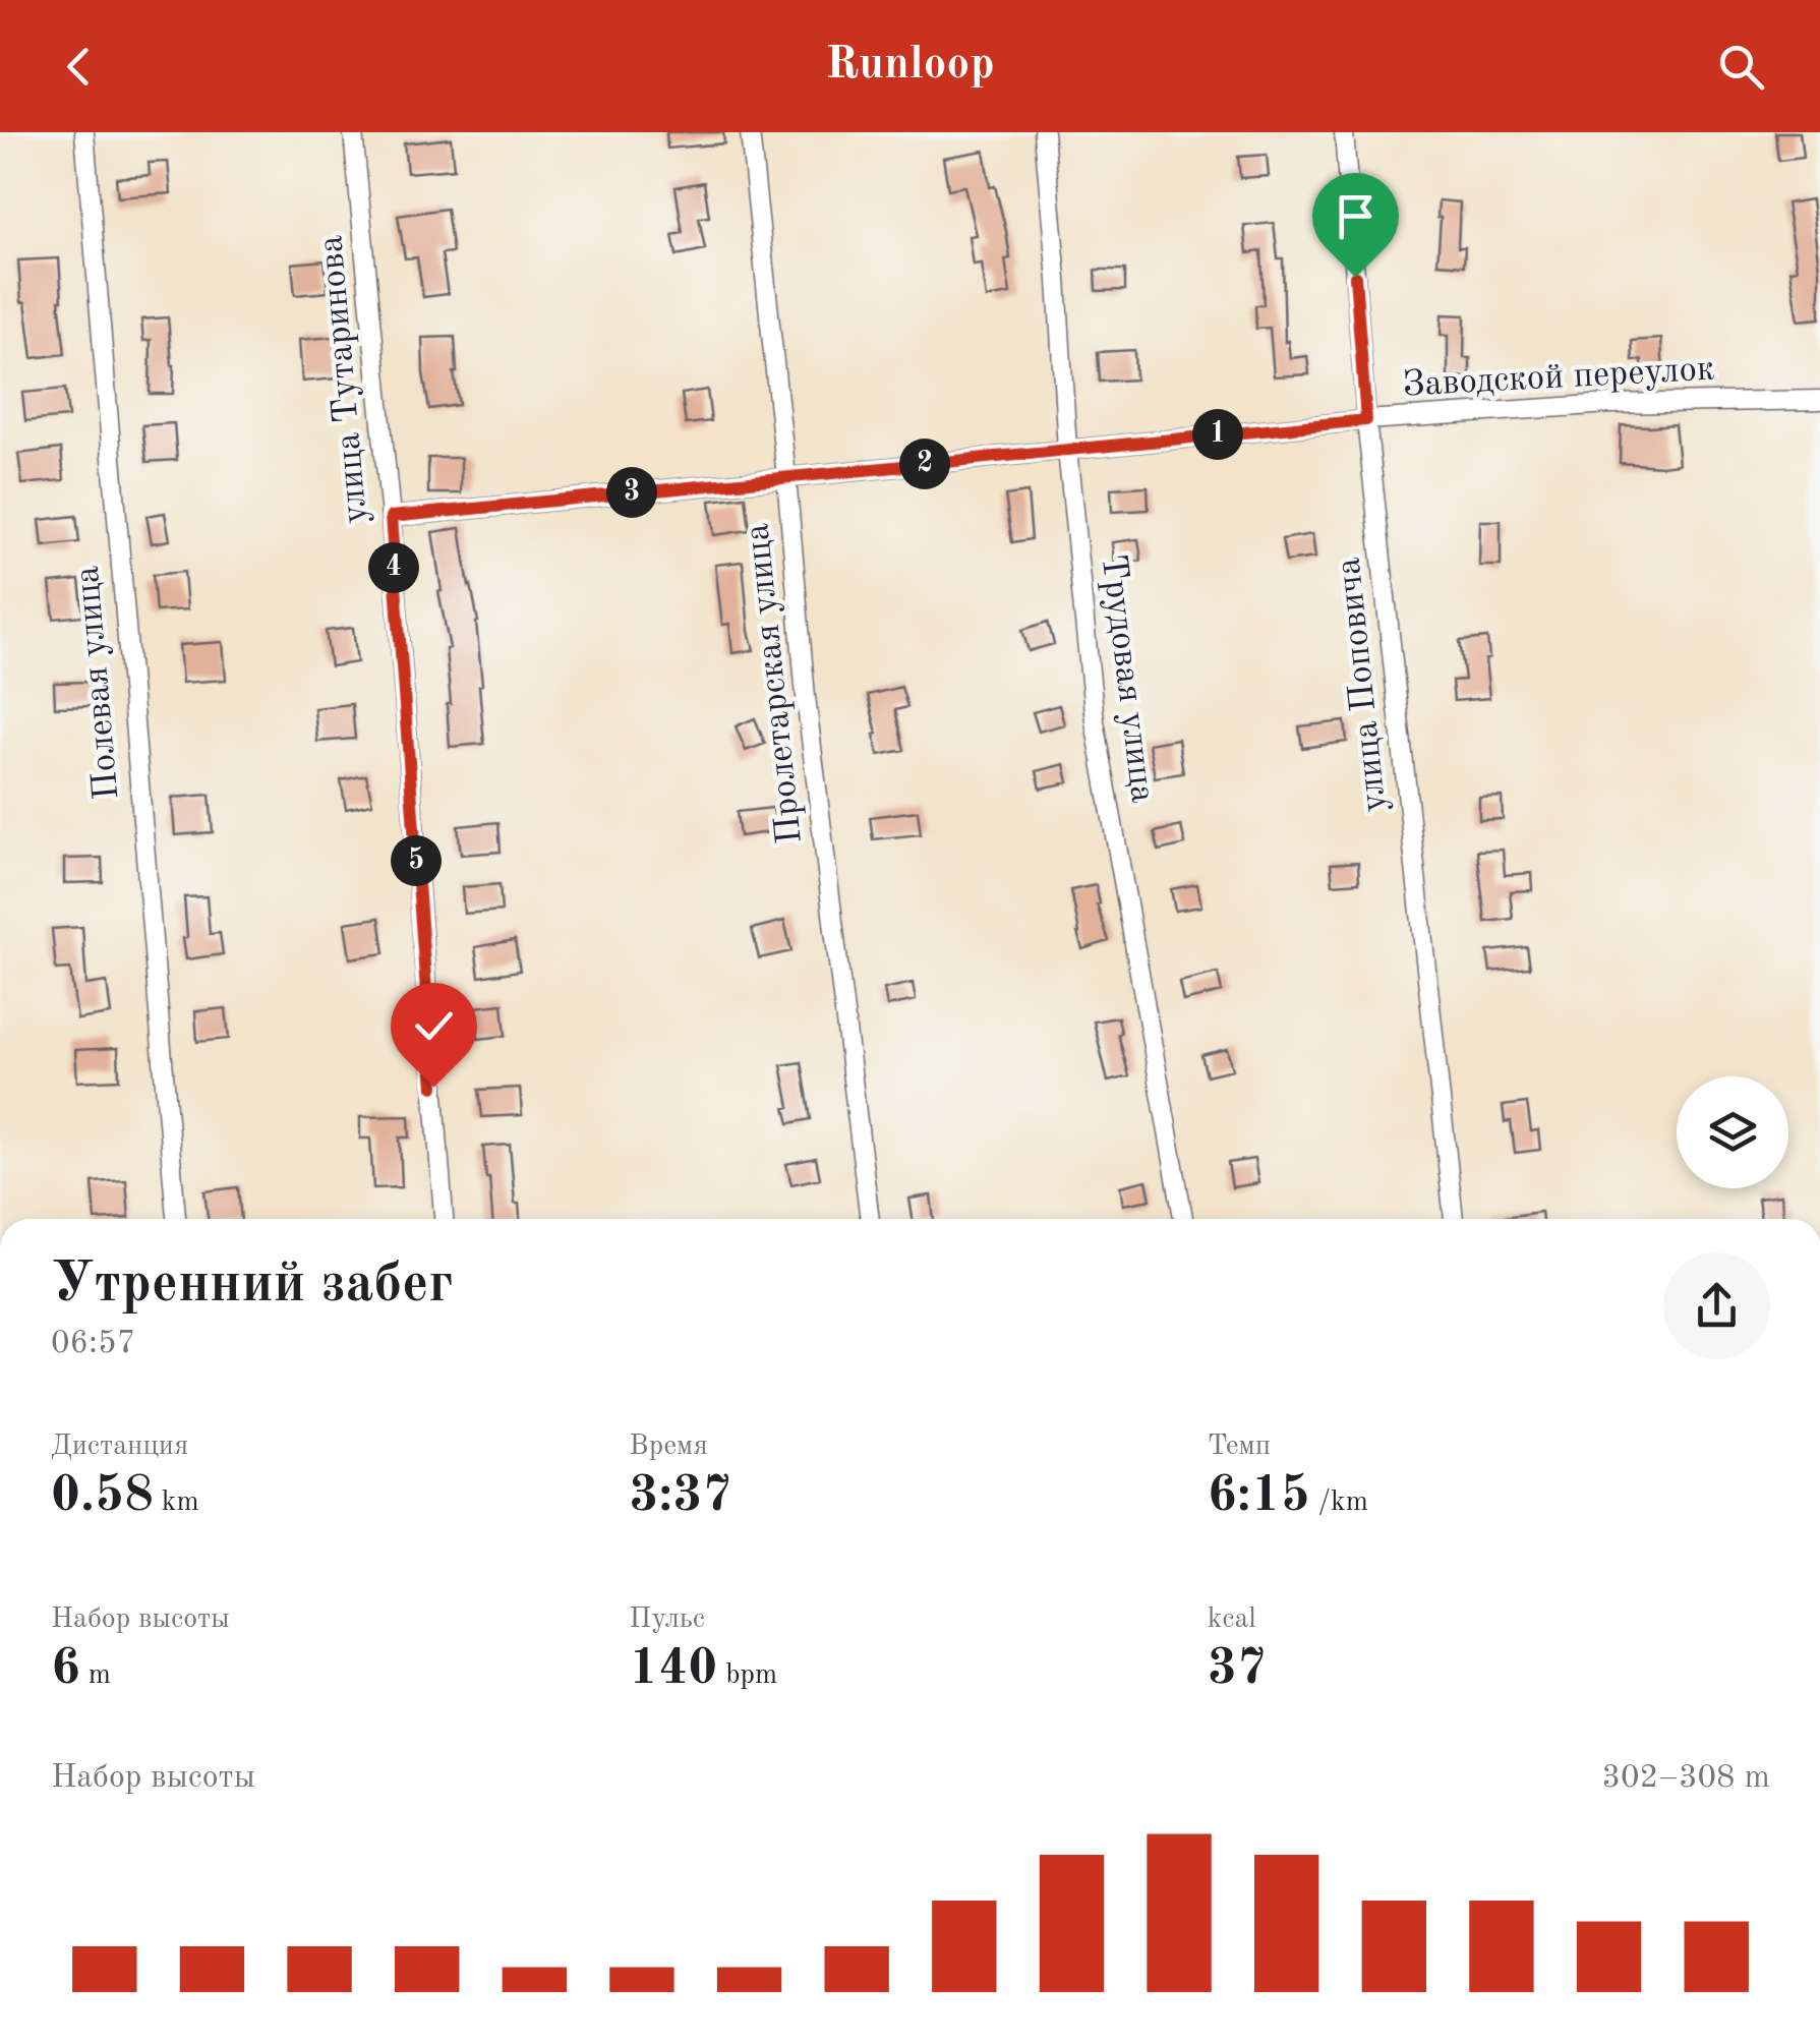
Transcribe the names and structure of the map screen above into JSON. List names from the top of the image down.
{
  "streets": {
    "street": [
      "Заводской переулок",
      "улица Тутаринова",
      "Трудовая улица",
      "Полевая улица",
      "Пролетарская улица",
      "улица Поповича"
    ]
  },
  "crossings": [
    ["Заводской переулок", "улица Тутаринова"],
    ["Заводской переулок", "Трудовая улица"],
    ["Заводской переулок", "Пролетарская улица"],
    ["Заводской переулок", "улица Поповича"]
  ],
  "page": {
    "header": "Runloop",
    "pins": [
      "1",
      "2",
      "3",
      "4",
      "5"
    ],
    "heading": ["Утренний забег", "06:57"],
    "stats": [
      ["Дистанция", "0.58 km"],
      ["Время", "3:37"],
      ["Темп", "6:15 /km"],
      ["Набор высоты", "6 m"],
      ["Пульс", "140 bpm"],
      ["kcal", "37"]
    ],
    "chart": ["Набор высоты", "302–308 m"]
  }
}
